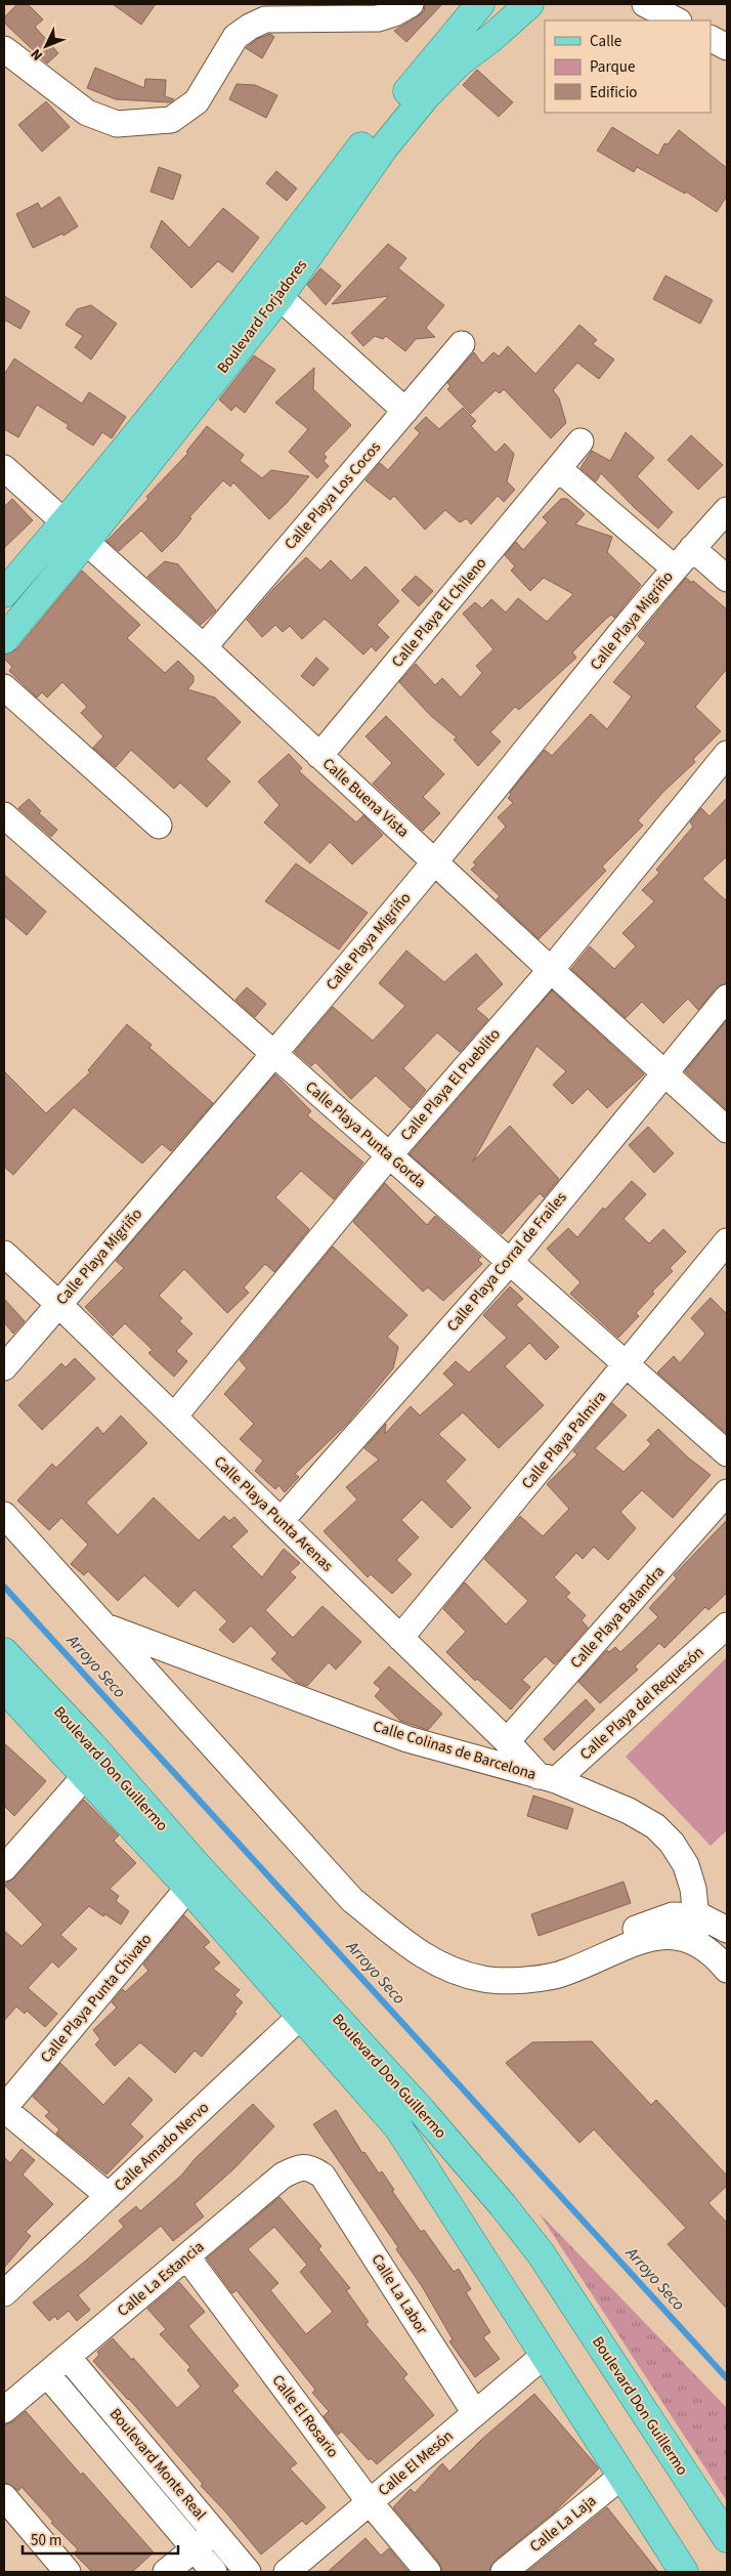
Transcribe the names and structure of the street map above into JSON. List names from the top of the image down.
{
  "streets": {
    "main road": ["Boulevard Forjadores", "Boulevard Don Guillermo"],
    "street": [
      "Calle Playa Los Cocos",
      "Calle Playa El Chileno",
      "Calle Playa Migriño",
      "Calle Buena Vista",
      "Calle Playa El Pueblito",
      "Calle Playa Punta Gorda",
      "Calle Playa Corral de Frailes",
      "Calle Playa Palmira",
      "Calle Playa Punta Arenas",
      "Calle Playa Balandra",
      "Calle Playa del Requesón",
      "Calle Colinas de Barcelona",
      "Calle Playa Punta Chivato",
      "Calle Amado Nervo",
      "Calle La Estancia",
      "Calle La Labor",
      "Calle El Rosario",
      "Calle El Mesón",
      "Boulevard Monte Real",
      "Calle La Laja"
    ]
  },
  "crossings": [
    ["Boulevard Forjadores", "Calle Buena Vista"],
    ["Calle Playa Los Cocos", "Calle Buena Vista"],
    ["Calle Playa El Chileno", "Calle Buena Vista"],
    ["Calle Playa Migriño", "Calle Buena Vista"],
    ["Calle Playa Migriño", "Calle Playa Punta Gorda"],
    ["Calle Playa Migriño", "Calle Playa Punta Arenas"],
    ["Calle Buena Vista", "Calle Playa El Pueblito"],
    ["Calle Buena Vista", "Calle Playa Corral de Frailes"],
    ["Calle Playa El Pueblito", "Calle Playa Punta Gorda"],
    ["Calle Playa El Pueblito", "Calle Playa Punta Arenas"],
    ["Calle Playa Punta Gorda", "Calle Playa Corral de Frailes"],
    ["Calle Playa Punta Gorda", "Calle Playa Palmira"],
    ["Calle Playa Corral de Frailes", "Calle Playa Punta Arenas"],
    ["Calle Playa Palmira", "Calle Playa Punta Arenas"],
    ["Calle Playa Punta Arenas", "Calle Playa Balandra"],
    ["Calle Playa Punta Arenas", "Calle Playa del Requesón"],
    ["Calle Playa Punta Arenas", "Calle Colinas de Barcelona"],
    ["Calle Playa del Requesón", "Calle Colinas de Barcelona"],
    ["Boulevard Don Guillermo", "Calle Playa Punta Chivato"],
    ["Boulevard Don Guillermo", "Calle Amado Nervo"],
    ["Boulevard Don Guillermo", "Calle El Mesón"],
    ["Boulevard Don Guillermo", "Calle La Laja"],
    ["Calle La Estancia", "Calle La Labor"],
    ["Calle La Estancia", "Calle El Rosario"],
    ["Calle La Estancia", "Boulevard Monte Real"],
    ["Calle La Labor", "Calle El Mesón"],
    ["Calle El Rosario", "Calle El Mesón"]
  ],
  "water": ["Arroyo Seco"],
  "legend": ["Calle", "Parque", "Edificio"],
  "scale_bar": "50 m",
  "north": "bottom left"
}
